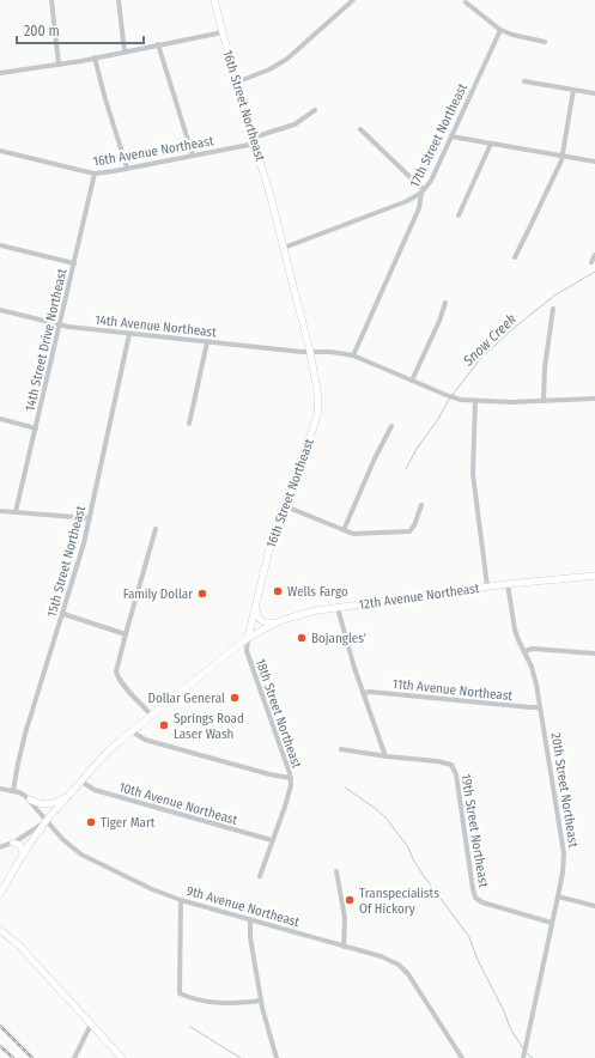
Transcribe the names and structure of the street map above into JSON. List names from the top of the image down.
{
  "streets": {
    "main road": ["16th Street Northeast", "12th Avenue Northeast"],
    "street": [
      "17th Street Northeast",
      "16th Avenue Northeast",
      "14th Avenue Northeast",
      "14th Street Drive Northeast",
      "15th Street Northeast",
      "11th Avenue Northeast",
      "18th Street Northeast",
      "20th Street Northeast",
      "10th Avenue Northeast",
      "19th Street Northeast",
      "9th Avenue Northeast"
    ]
  },
  "crossings": [
    ["16th Street Northeast", "16th Avenue Northeast"],
    ["16th Street Northeast", "14th Avenue Northeast"],
    ["16th Street Northeast", "12th Avenue Northeast"],
    ["16th Street Northeast", "18th Street Northeast"],
    ["17th Street Northeast", "14th Avenue Northeast"],
    ["16th Avenue Northeast", "14th Street Drive Northeast"],
    ["14th Avenue Northeast", "14th Street Drive Northeast"],
    ["14th Avenue Northeast", "15th Street Northeast"],
    ["15th Street Northeast", "9th Avenue Northeast"],
    ["12th Avenue Northeast", "18th Street Northeast"],
    ["12th Avenue Northeast", "20th Street Northeast"],
    ["11th Avenue Northeast", "20th Street Northeast"],
    ["18th Street Northeast", "10th Avenue Northeast"],
    ["20th Street Northeast", "19th Street Northeast"]
  ],
  "water": ["Snow Creek"],
  "places": [
    "Wells Fargo",
    "Family Dollar",
    "Bojangles'",
    "Dollar General",
    "Springs Road Laser Wash",
    "Tiger Mart",
    "Transpecialists Of Hickory"
  ],
  "scale_bar": "200 m"
}
